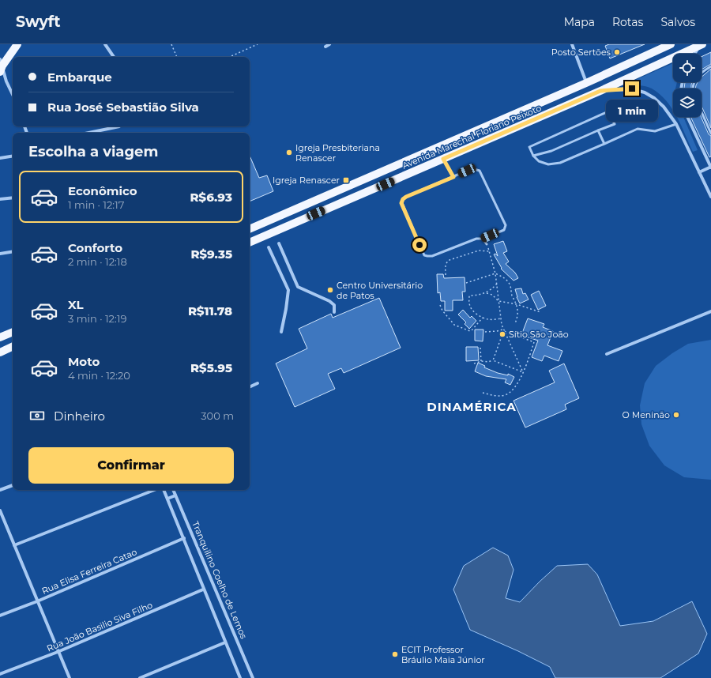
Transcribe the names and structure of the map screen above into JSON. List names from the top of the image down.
{
  "streets": {
    "main road": ["Avenida Marechal Floriano Peixoto"],
    "street": ["Rua Elisa Ferreira Catao", "Tranquilino Coelho de Lemos", "Rua João Basilio Siva Filho"]
  },
  "crossings": [
    ["Rua Elisa Ferreira Catao", "Tranquilino Coelho de Lemos"],
    ["Tranquilino Coelho de Lemos", "Rua João Basilio Siva Filho"]
  ],
  "districts": ["DINAMÉRICA"],
  "places": {
    "other": [
      "Posto Sertões",
      "Igreja Presbiteriana Renascer",
      "Centro Universitário de Patos",
      "Sítio São João",
      "O Meninão",
      "ECIT Professor Bráulio Maia Júnior"
    ],
    "transit": ["Igreja Renascer"]
  },
  "page": {
    "header": "Swyft",
    "nav": ["Mapa", "Rotas", "Salvos"],
    "banner": ["Embarque", "Rua José Sebastião Silva"],
    "bubble": "1 min",
    "heading": "Escolha a viagem",
    "list": [
      {
        "name": "Econômico",
        "note": "1 min · 12:17",
        "value": "R$6.93"
      },
      {
        "name": "Conforto",
        "note": "2 min · 12:18",
        "value": "R$9.35"
      },
      {
        "name": "XL",
        "note": "3 min · 12:19",
        "value": "R$11.78"
      },
      {
        "name": "Moto",
        "note": "4 min · 12:20",
        "value": "R$5.95"
      }
    ],
    "pay": ["Dinheiro", "300 m"],
    "buttons": "Confirmar"
  }
}
